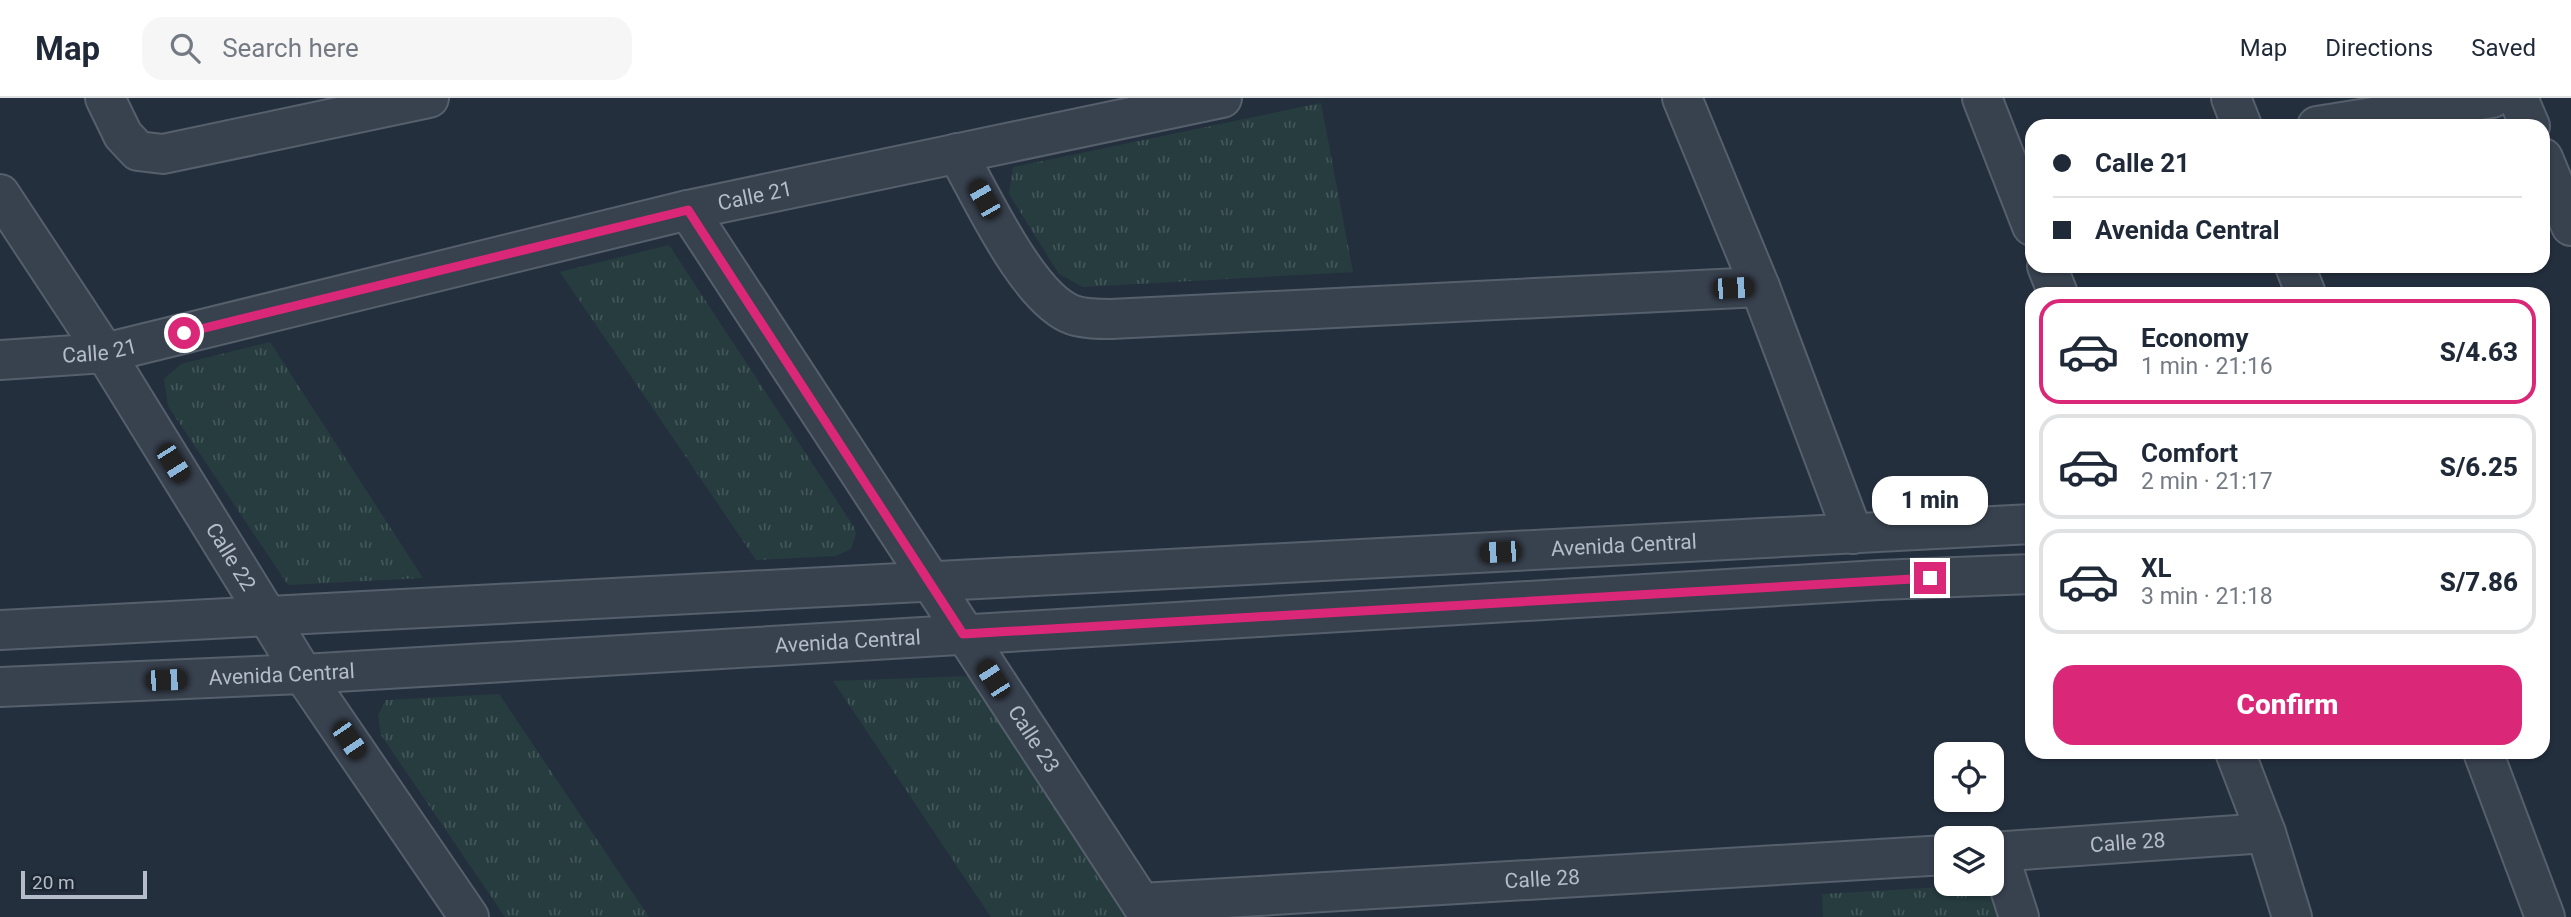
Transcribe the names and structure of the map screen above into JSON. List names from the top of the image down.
{
  "streets": {
    "street": [
      "Calle 21",
      "Avenida Central",
      "Calle 22",
      "Calle 23",
      "Calle 28"
    ]
  },
  "crossings": [
    ["Calle 21", "Calle 22"],
    ["Calle 21", "Calle 23"],
    ["Avenida Central", "Calle 22"],
    ["Avenida Central", "Calle 23"],
    ["Calle 23", "Calle 28"]
  ],
  "scale_bar": "20 m",
  "page": {
    "header": "Map",
    "search": "Search here",
    "nav": ["Map", "Directions", "Saved"],
    "banner": ["Calle 21", "Avenida Central"],
    "list": [
      {
        "name": "Economy",
        "note": "1 min · 21:16",
        "value": "S/4.63"
      },
      {
        "name": "Comfort",
        "note": "2 min · 21:17",
        "value": "S/6.25"
      },
      {
        "name": "XL",
        "note": "3 min · 21:18",
        "value": "S/7.86"
      }
    ],
    "bubble": "1 min",
    "buttons": "Confirm",
    "scale": "20 m"
  }
}
